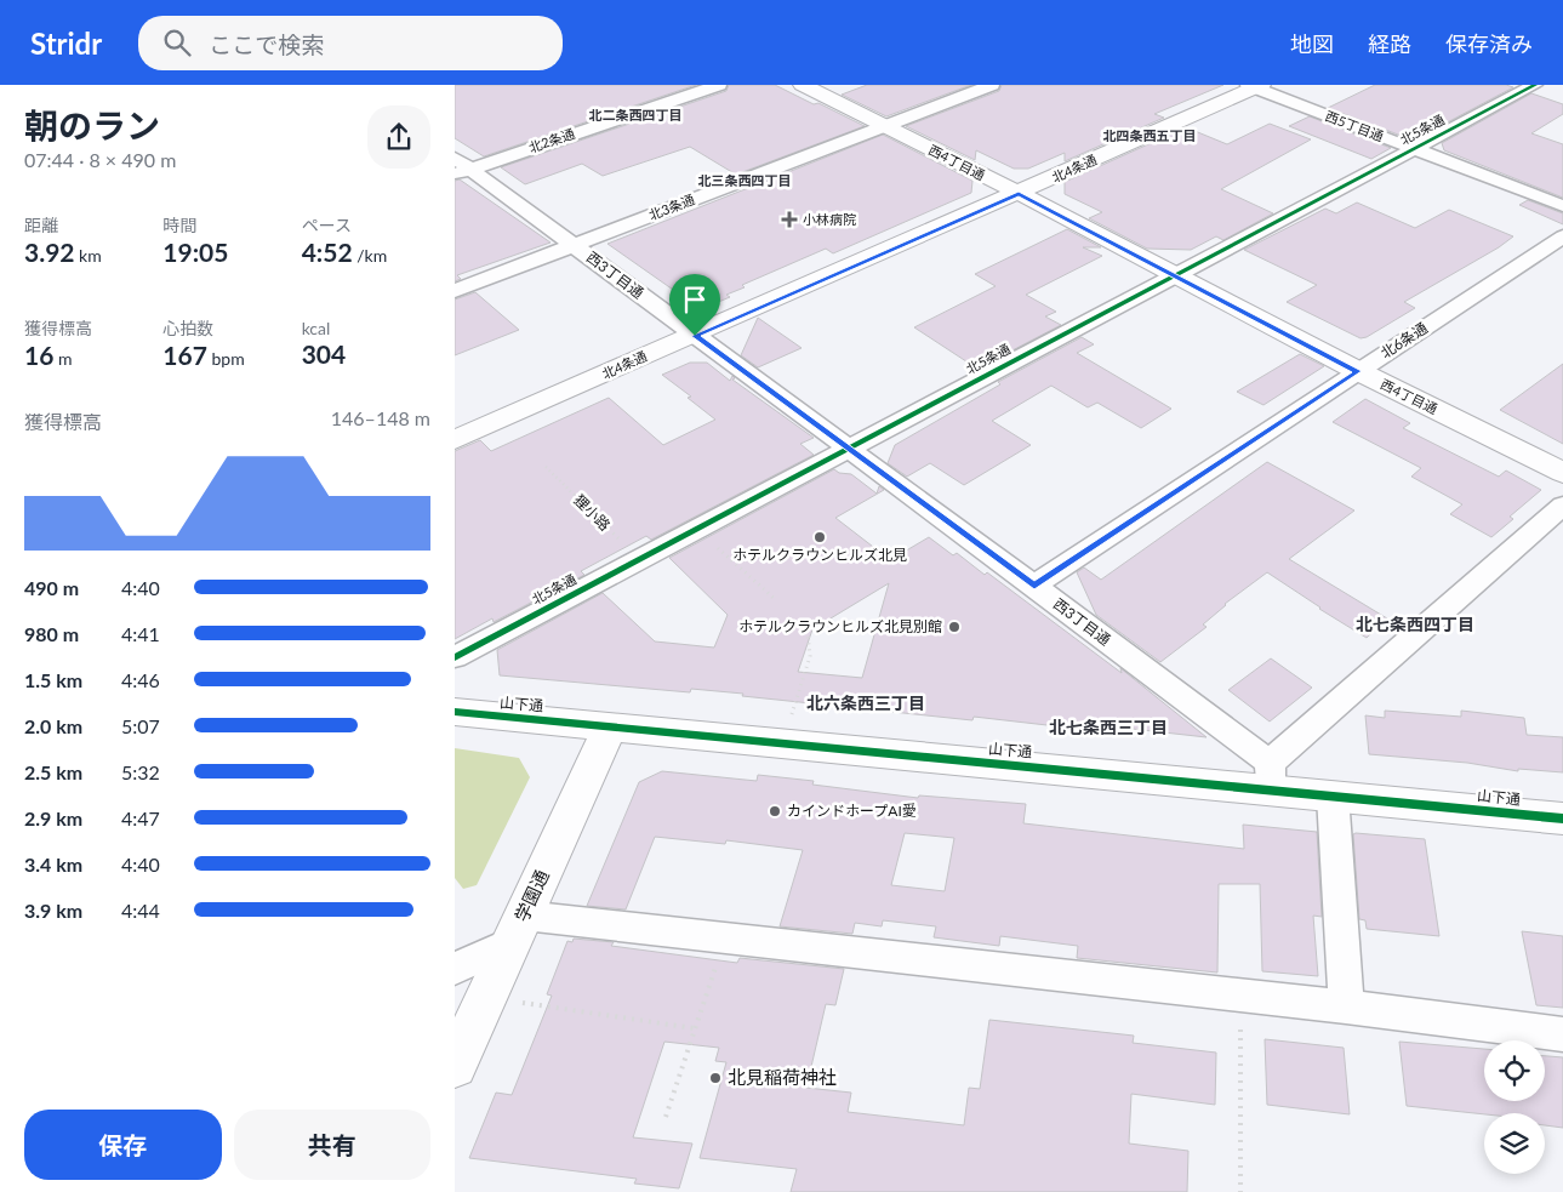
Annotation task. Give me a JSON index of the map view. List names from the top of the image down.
{
  "streets": {
    "street": [
      "西5丁目通",
      "北5条通",
      "北2条通",
      "西4丁目通",
      "北4条通",
      "北3条通",
      "西3丁目通",
      "北6条通",
      "山下通",
      "学園通"
    ],
    "path": ["狸小路"]
  },
  "crossings": [
    ["西5丁目通", "北5条通"],
    ["西5丁目通", "北4条通"],
    ["北5条通", "西4丁目通"],
    ["北5条通", "西3丁目通"],
    ["北5条通", "狸小路"],
    ["北2条通", "西3丁目通"],
    ["西4丁目通", "北4条通"],
    ["西4丁目通", "北3条通"],
    ["西4丁目通", "北6条通"],
    ["北4条通", "西3丁目通"],
    ["北3条通", "西3丁目通"],
    ["西3丁目通", "北6条通"],
    ["西3丁目通", "山下通"],
    ["山下通", "学園通"]
  ],
  "districts": [
    "北二条西四丁目",
    "北四条西五丁目",
    "北三条西四丁目",
    "北七条西四丁目",
    "北六条西三丁目",
    "北七条西三丁目"
  ],
  "places": {
    "health": ["小林病院"],
    "other": [
      "ホテルクラウンヒルズ北見",
      "ホテルクラウンヒルズ北見別館",
      "カインドホープAI愛",
      "北見稲荷神社"
    ]
  },
  "page": {
    "header": "Stridr",
    "search": "ここで検索",
    "nav": ["地図", "経路", "保存済み"],
    "heading": ["朝のラン", "07:44 · 8 × 490 m"],
    "stats": [
      ["距離", "3.92 km"],
      ["時間", "19:05"],
      ["ペース", "4:52 /km"],
      ["獲得標高", "16 m"],
      ["心拍数", "167 bpm"],
      ["kcal", "304"]
    ],
    "chart": ["獲得標高", "146–148 m"],
    "list": [
      {
        "name": "490 m",
        "note": "4:40"
      },
      {
        "name": "980 m",
        "note": "4:41"
      },
      {
        "name": "1.5 km",
        "note": "4:46"
      },
      {
        "name": "2.0 km",
        "note": "5:07"
      },
      {
        "name": "2.5 km",
        "note": "5:32"
      },
      {
        "name": "2.9 km",
        "note": "4:47"
      },
      {
        "name": "3.4 km",
        "note": "4:40"
      },
      {
        "name": "3.9 km",
        "note": "4:44"
      }
    ],
    "buttons": ["保存", "共有"]
  }
}
